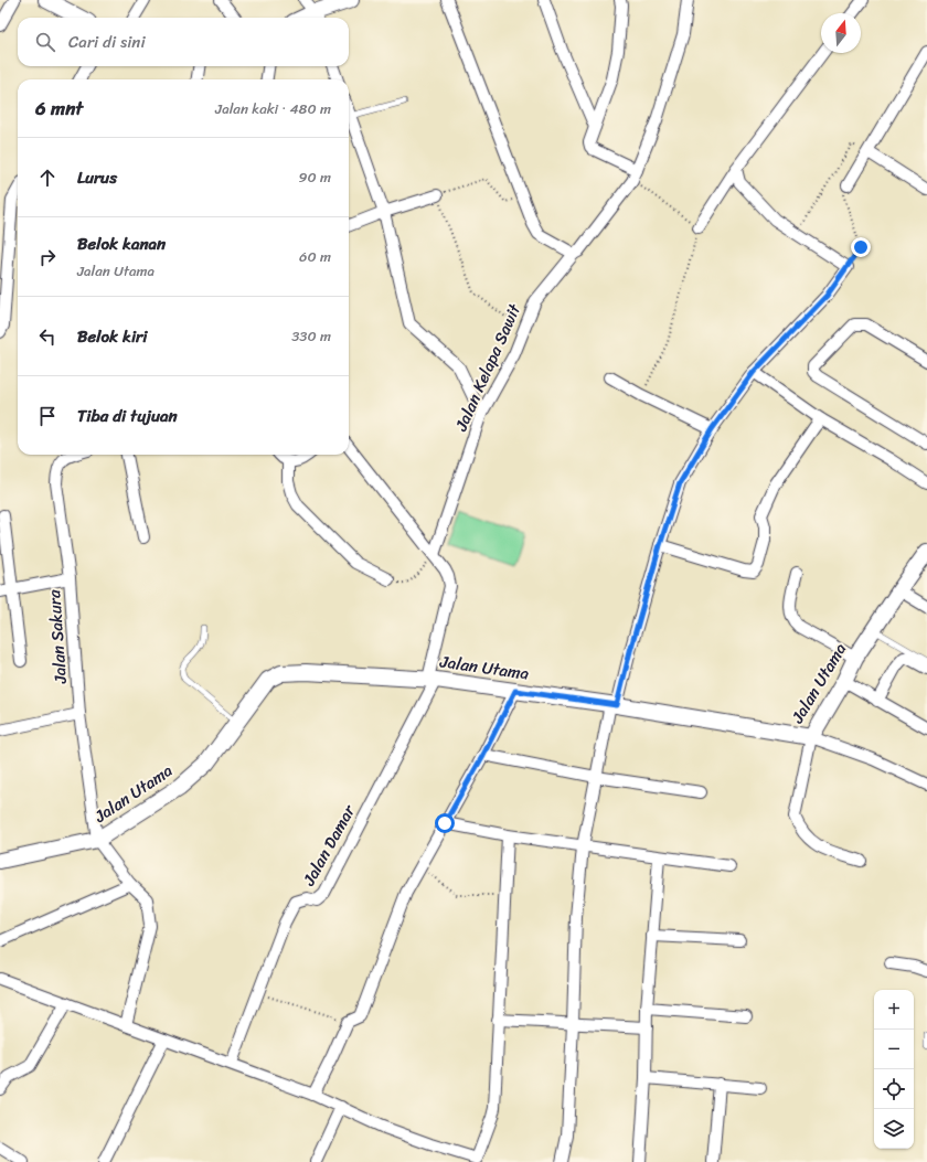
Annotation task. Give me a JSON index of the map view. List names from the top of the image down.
{
  "streets": {
    "street": [
      "Jalan Kelapa Sawit",
      "Jalan Sakura",
      "Jalan Utama",
      "Jalan Damar"
    ]
  },
  "crossings": [
    ["Jalan Sakura", "Jalan Utama"],
    ["Jalan Utama", "Jalan Damar"]
  ],
  "north": "top",
  "page": {
    "search": "Cari di sini",
    "heading": ["6 mnt", "Jalan kaki · 480 m"],
    "list": [
      ["Lurus", "90 m"],
      ["Belok kanan", "Jalan Utama", "60 m"],
      ["Belok kiri", "330 m"],
      "Tiba di tujuan"
    ],
    "map_buttons": ["+", "−"]
  }
}
